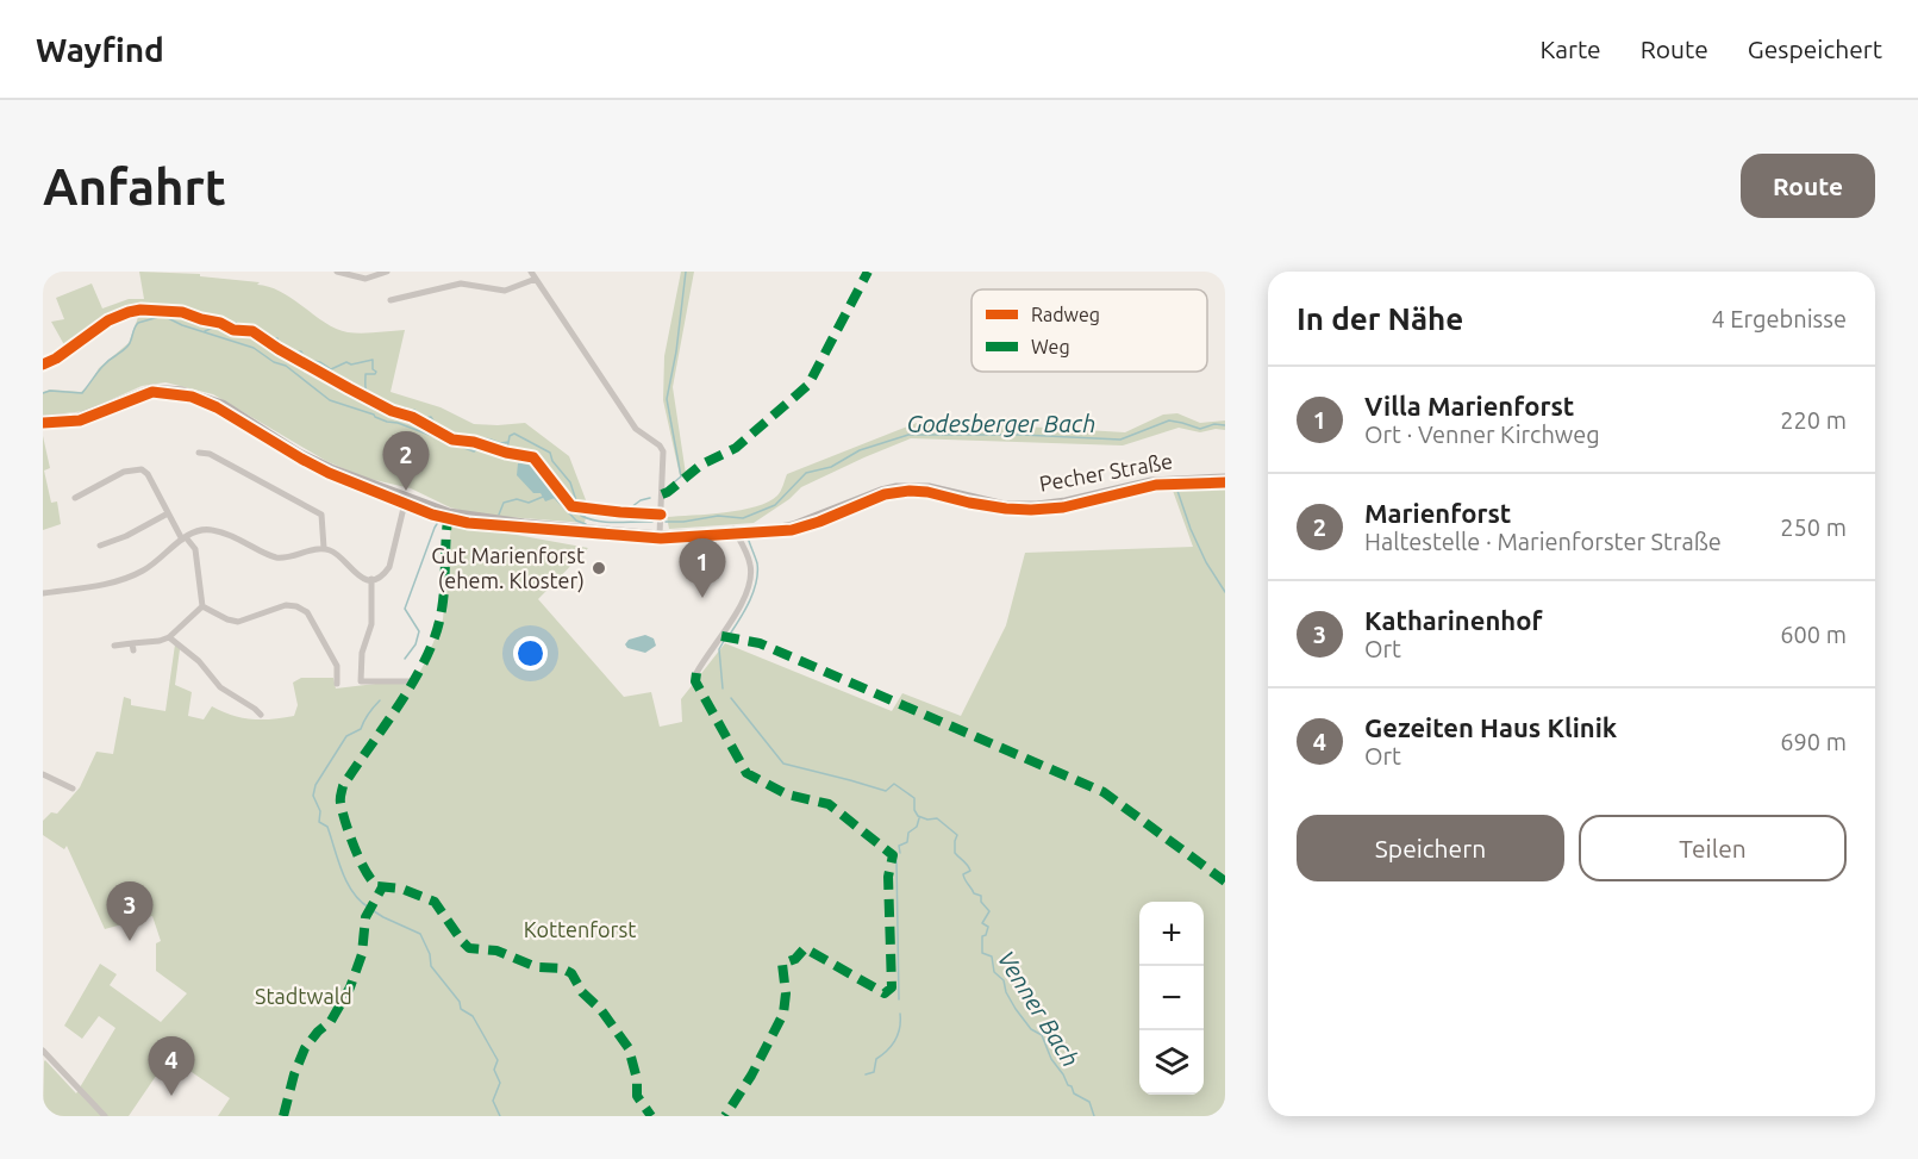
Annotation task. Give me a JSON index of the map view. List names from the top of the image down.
{
  "streets": {
    "main road": ["Pecher Straße"]
  },
  "water": ["Godesberger Bach", "Venner Bach"],
  "parks": ["Kottenforst", "Stadtwald"],
  "places": ["Gut Marienforst (ehem. Kloster)"],
  "legend": ["Radweg", "Weg"],
  "page": {
    "header": "Wayfind",
    "nav": ["Karte", "Route", "Gespeichert"],
    "buttons": [
      "Route",
      ["Speichern", "Teilen"]
    ],
    "title": "Anfahrt",
    "heading": ["In der Nähe", "4 Ergebnisse"],
    "list": [
      {
        "mark": "1",
        "name": "Villa Marienforst",
        "note": "Ort · Venner Kirchweg",
        "value": "220 m"
      },
      {
        "mark": "2",
        "name": "Marienforst",
        "note": "Haltestelle · Marienforster Straße",
        "value": "250 m"
      },
      {
        "mark": "3",
        "name": "Katharinenhof",
        "note": "Ort",
        "value": "600 m"
      },
      {
        "mark": "4",
        "name": "Gezeiten Haus Klinik",
        "note": "Ort",
        "value": "690 m"
      }
    ],
    "pins": [
      "2",
      "1",
      "3",
      "4"
    ],
    "map_buttons": ["+", "−"]
  }
}
